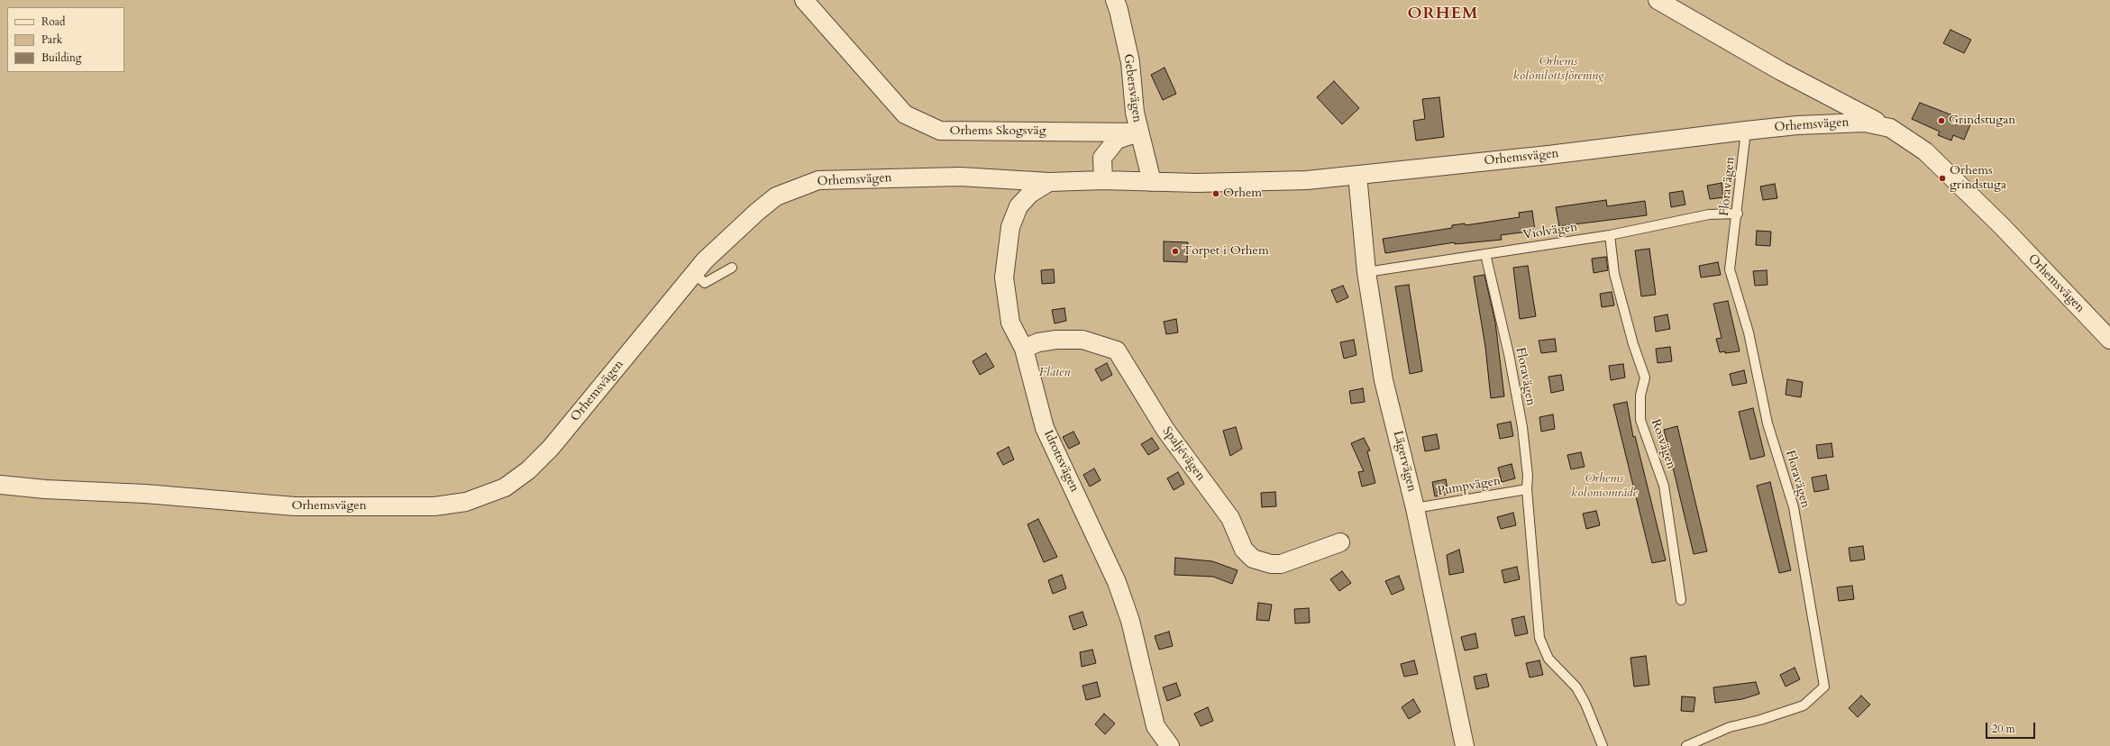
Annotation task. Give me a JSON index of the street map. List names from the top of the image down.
{
  "streets": {
    "street": [
      "Gebersvägen",
      "Orhemsvägen",
      "Orhems Skogsväg",
      "Spaljévägen",
      "Idrottsvägen",
      "Lägervägen"
    ],
    "lane": [
      "Floravägen",
      "Violvägen",
      "Rosvägen",
      "Pumpvägen"
    ]
  },
  "crossings": [
    ["Gebersvägen", "Orhemsvägen"],
    ["Gebersvägen", "Orhems Skogsväg"],
    ["Orhemsvägen", "Floravägen"],
    ["Orhemsvägen", "Idrottsvägen"],
    ["Orhemsvägen", "Lägervägen"],
    ["Floravägen", "Violvägen"],
    ["Floravägen", "Pumpvägen"],
    ["Violvägen", "Rosvägen"],
    ["Violvägen", "Lägervägen"],
    ["Spaljévägen", "Idrottsvägen"],
    ["Lägervägen", "Pumpvägen"]
  ],
  "districts": ["ORHEM"],
  "parks": ["Orhems kolonilottsförening", "Flaten", "Orhems koloniområde"],
  "places": [
    "Grindstugan",
    "Orhems grindstuga",
    "Orhem",
    "Torpet i Orhem"
  ],
  "legend": ["Road", "Park", "Building"],
  "scale_bar": "20 m"
}
